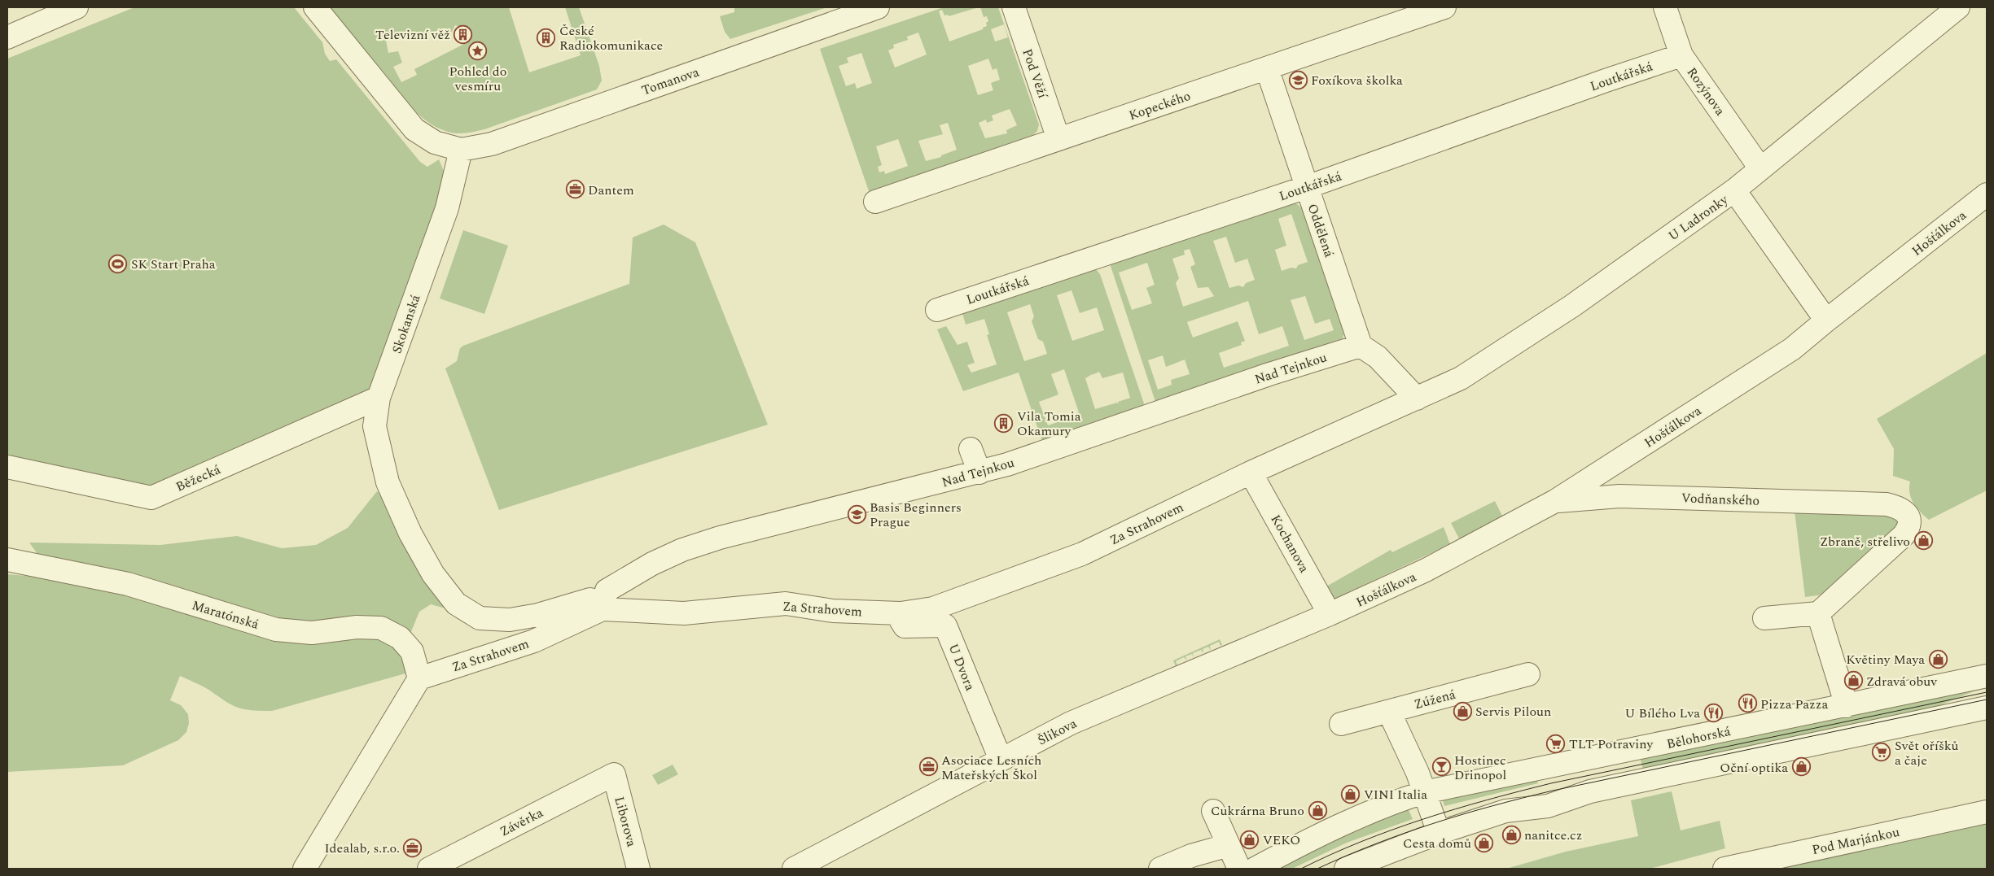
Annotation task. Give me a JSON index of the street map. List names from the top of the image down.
{
  "streets": {
    "street": [
      "Pod Věží",
      "Loutkářská",
      "Tomanova",
      "Rozýnova",
      "Kopeckého",
      "U Ladronky",
      "Oddělená",
      "Hošťálkova",
      "Skokanská",
      "Nad Tejnkou",
      "Běžecká",
      "Vodňanského",
      "Za Strahovem",
      "Kochanova",
      "Maratónská",
      "U Dvora",
      "Zúžená",
      "Šlikova",
      "Bělohorská",
      "Závěrka",
      "Liborova",
      "Pod Marjánkou"
    ]
  },
  "crossings": [
    ["Pod Věží", "Kopeckého"],
    ["Loutkářská", "Rozýnova"],
    ["Loutkářská", "Oddělená"],
    ["Tomanova", "Skokanská"],
    ["Rozýnova", "U Ladronky"],
    ["Kopeckého", "Oddělená"],
    ["U Ladronky", "Za Strahovem"],
    ["Oddělená", "Nad Tejnkou"],
    ["Hošťálkova", "Vodňanského"],
    ["Hošťálkova", "Kochanova"],
    ["Hošťálkova", "Šlikova"],
    ["Skokanská", "Nad Tejnkou"],
    ["Skokanská", "Běžecká"],
    ["Skokanská", "Za Strahovem"],
    ["Nad Tejnkou", "Za Strahovem"],
    ["Za Strahovem", "Kochanova"],
    ["Za Strahovem", "Maratónská"],
    ["Za Strahovem", "U Dvora"],
    ["Kochanova", "Šlikova"],
    ["U Dvora", "Šlikova"],
    ["Závěrka", "Liborova"]
  ],
  "places": {
    "building": ["Televizní věž", "České Radiokomunikace", "Vila Tomia Okamury"],
    "place": ["Pohled do vesmíru"],
    "school or university": ["Foxíkova školka", "Basis Beginners Prague"],
    "office": ["Dantem", "Asociace Lesních Mateřských Škol", "Idealab, s.r.o."],
    "sports": ["SK Start Praha"],
    "shop": [
      "Zbraně, střelivo",
      "Květiny Maya",
      "Zdravá obuv",
      "Servis Piloun",
      "Oční optika",
      "VINI Italia",
      "Cukrárna Bruno",
      "nanitce.cz",
      "VEKO",
      "Cesta domů"
    ],
    "restaurant": ["Pizza Pazza", "U Bílého Lva"],
    "supermarket": ["TLT Potraviny", "Svět oříšků a čaje"],
    "bar": ["Hostinec Drinopol"]
  }
}
